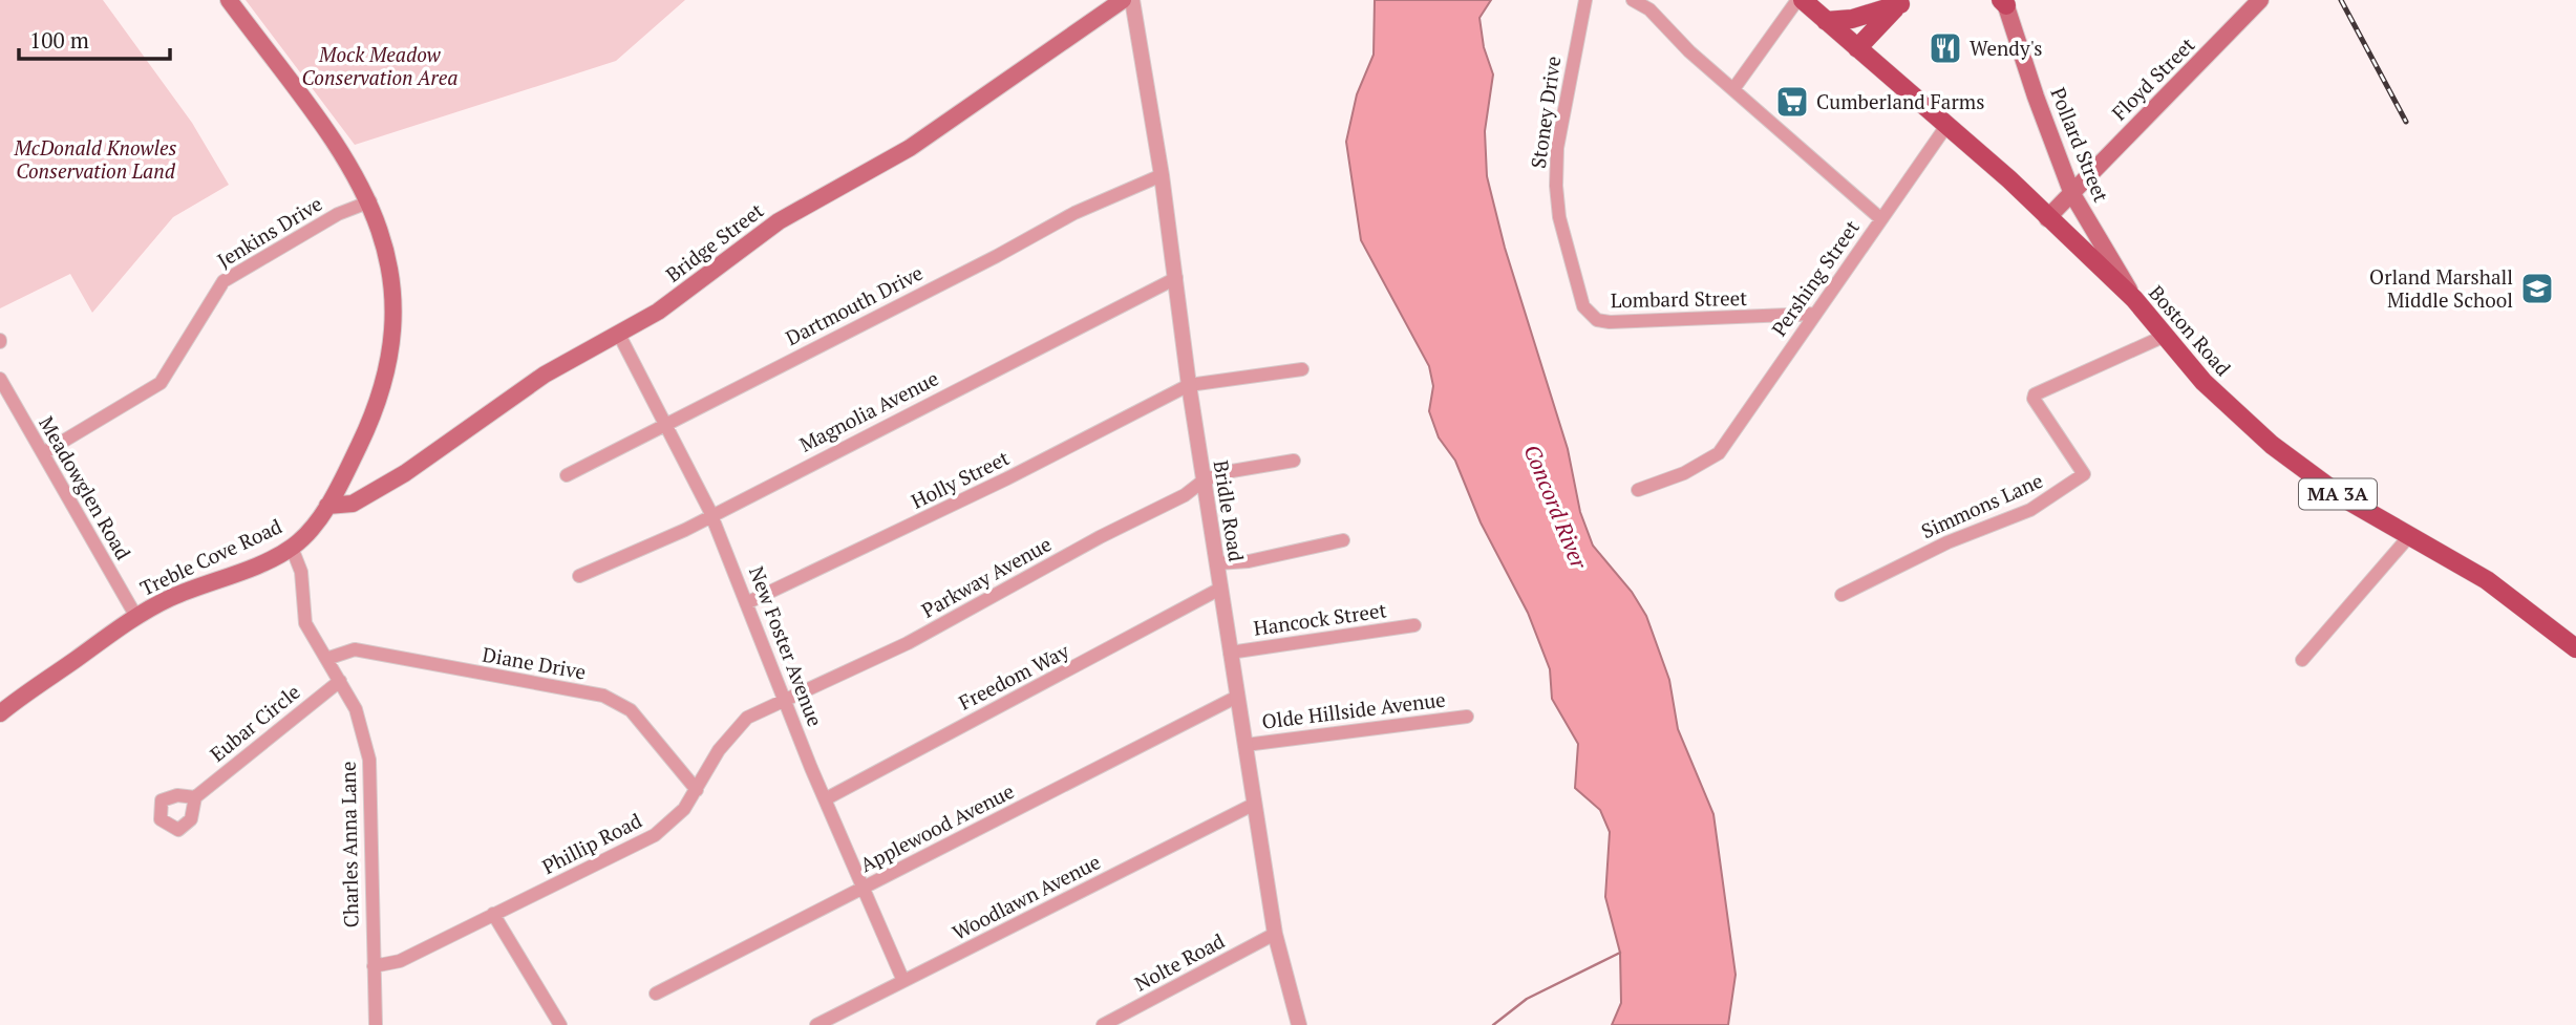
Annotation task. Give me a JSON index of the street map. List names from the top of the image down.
{
  "streets": {
    "main road": [
      "Floyd Street",
      "Pollard Street",
      "Bridge Street",
      "Boston Road",
      "MA 3A",
      "Treble Cove Road"
    ],
    "street": [
      "Stoney Drive",
      "Jenkins Drive",
      "Pershing Street",
      "Lombard Street",
      "Dartmouth Drive",
      "Magnolia Avenue",
      "Holly Street",
      "Meadowglen Road",
      "Simmons Lane",
      "Bridle Road",
      "Parkway Avenue",
      "Hancock Street",
      "New Foster Avenue",
      "Diane Drive",
      "Freedom Way",
      "Olde Hillside Avenue",
      "Eubar Circle",
      "Applewood Avenue",
      "Phillip Road",
      "Charles Anna Lane",
      "Woodlawn Avenue",
      "Nolte Road"
    ]
  },
  "crossings": [
    ["Floyd Street", "Pollard Street"],
    ["Floyd Street", "Boston Road"],
    ["Stoney Drive", "Lombard Street"],
    ["Pollard Street", "Boston Road"],
    ["Jenkins Drive", "Meadowglen Road"],
    ["Jenkins Drive", "Treble Cove Road"],
    ["Bridge Street", "Treble Cove Road"],
    ["Bridge Street", "New Foster Avenue"],
    ["Pershing Street", "Lombard Street"],
    ["Pershing Street", "Boston Road"],
    ["Dartmouth Drive", "Bridle Road"],
    ["Dartmouth Drive", "New Foster Avenue"],
    ["Boston Road", "Simmons Lane"],
    ["Magnolia Avenue", "Bridle Road"],
    ["Magnolia Avenue", "New Foster Avenue"],
    ["Holly Street", "Bridle Road"],
    ["Holly Street", "New Foster Avenue"],
    ["Meadowglen Road", "Treble Cove Road"],
    ["Bridle Road", "Parkway Avenue"],
    ["Bridle Road", "Hancock Street"],
    ["Bridle Road", "Freedom Way"],
    ["Bridle Road", "Olde Hillside Avenue"],
    ["Bridle Road", "Applewood Avenue"],
    ["Bridle Road", "Woodlawn Avenue"],
    ["Bridle Road", "Nolte Road"],
    ["Treble Cove Road", "Charles Anna Lane"],
    ["Parkway Avenue", "New Foster Avenue"],
    ["Parkway Avenue", "Phillip Road"],
    ["New Foster Avenue", "Freedom Way"],
    ["New Foster Avenue", "Applewood Avenue"],
    ["New Foster Avenue", "Phillip Road"],
    ["New Foster Avenue", "Woodlawn Avenue"],
    ["Diane Drive", "Phillip Road"],
    ["Diane Drive", "Charles Anna Lane"],
    ["Eubar Circle", "Charles Anna Lane"],
    ["Phillip Road", "Charles Anna Lane"]
  ],
  "water": ["Concord River"],
  "parks": ["Mock Meadow Conservation Area", "McDonald Knowles Conservation Land"],
  "places": {
    "restaurant": ["Wendy's"],
    "supermarket": ["Cumberland Farms"],
    "school or university": ["Orland Marshall Middle School"]
  },
  "scale_bar": "100 m"
}
